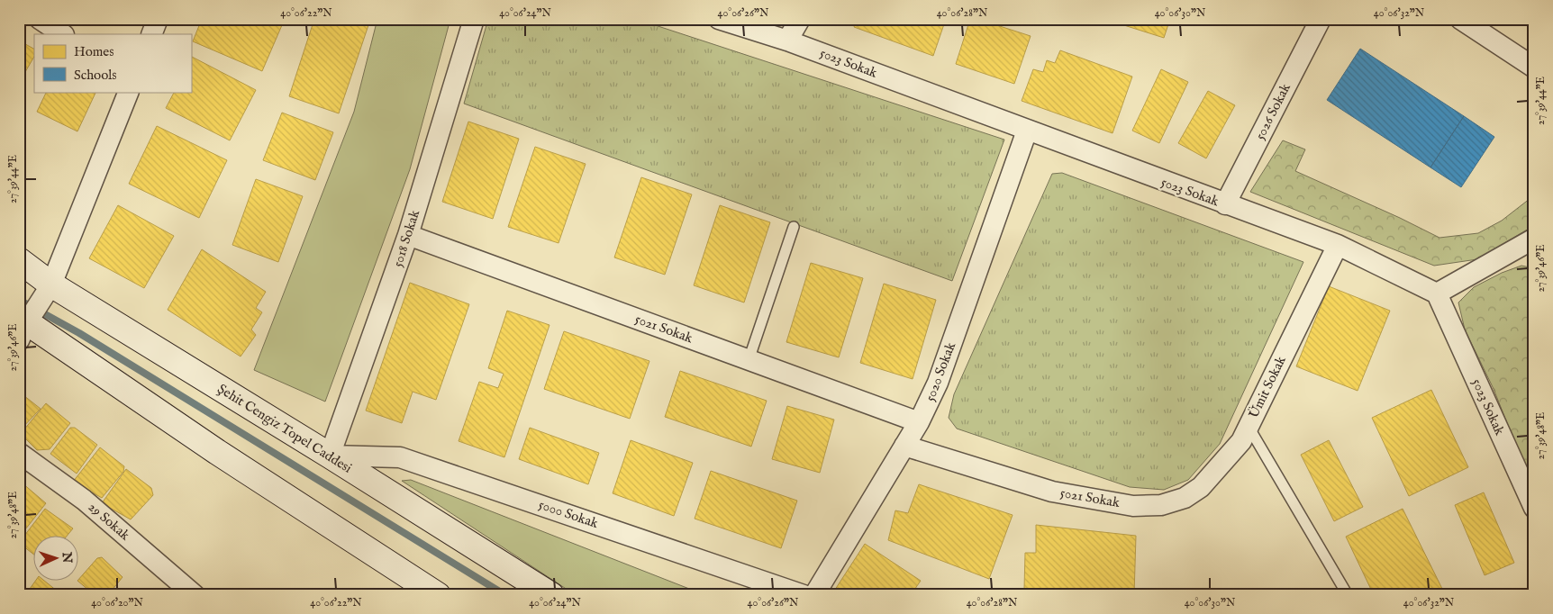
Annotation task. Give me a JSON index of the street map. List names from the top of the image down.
{
  "streets": {
    "main road": ["Şehit Cengiz Topel Caddesi"],
    "street": [
      "5023 Sokak",
      "5026 Sokak",
      "5018 Sokak",
      "5021 Sokak",
      "5020 Sokak",
      "Ümit Sokak",
      "5000 Sokak",
      "29 Sokak"
    ]
  },
  "crossings": [
    ["5023 Sokak", "5026 Sokak"],
    ["5023 Sokak", "5020 Sokak"],
    ["5023 Sokak", "Ümit Sokak"],
    ["5018 Sokak", "5021 Sokak"],
    ["5018 Sokak", "Şehit Cengiz Topel Caddesi"],
    ["5018 Sokak", "5000 Sokak"],
    ["5021 Sokak", "5020 Sokak"],
    ["5021 Sokak", "Ümit Sokak"],
    ["Şehit Cengiz Topel Caddesi", "5000 Sokak"]
  ],
  "legend": ["Homes", "Schools"],
  "north": "right",
  "coordinates": [
    "40°06'22\"N",
    "40°06'24\"N",
    "40°06'26\"N",
    "40°06'28\"N",
    "40°06'30\"N",
    "40°06'32\"N",
    "27°39'44\"E",
    "27°39'46\"E",
    "27°39'48\"E",
    "40°06'20\"N"
  ]
}
